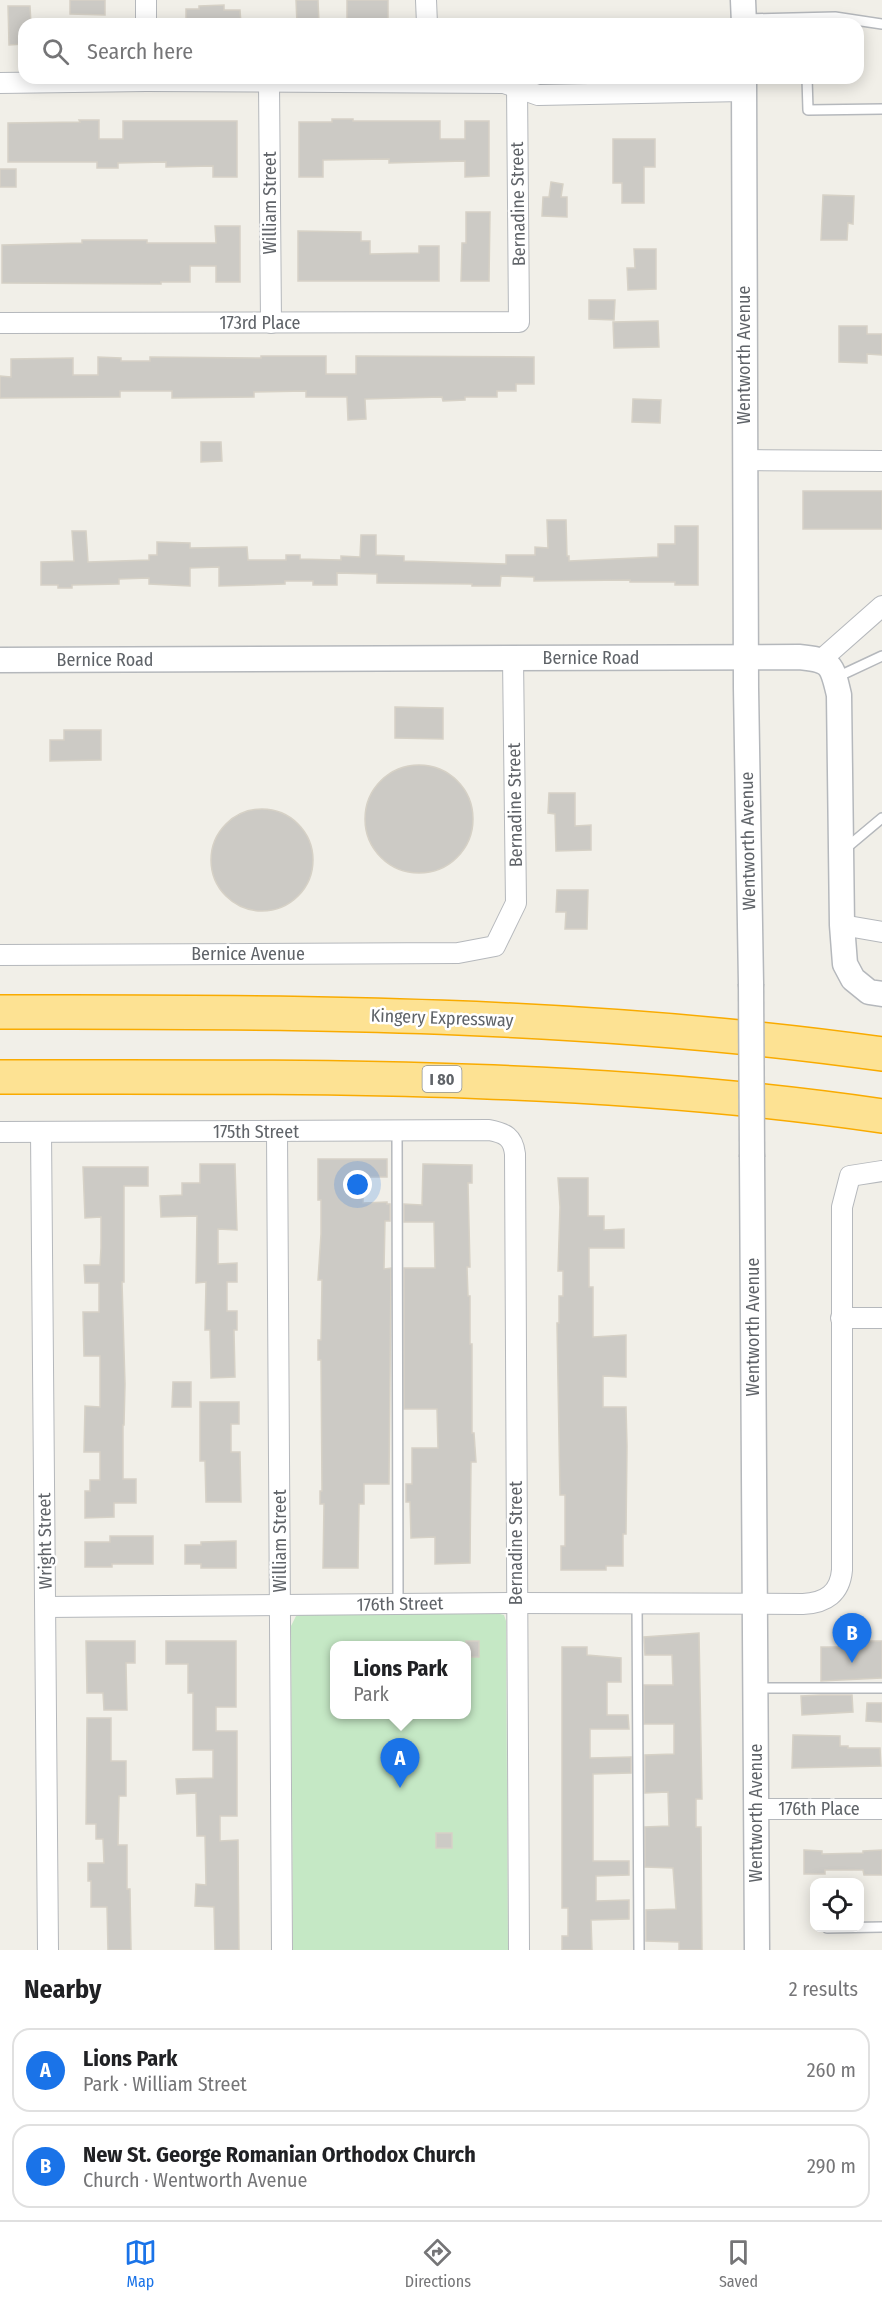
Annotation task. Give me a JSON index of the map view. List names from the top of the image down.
{
  "streets": {
    "highway": ["Kingery Expressway", "I 80"],
    "street": [
      "William Street",
      "Bernadine Street",
      "173rd Place",
      "Wentworth Avenue",
      "Bernice Road",
      "Bernice Avenue",
      "175th Street",
      "Wright Street",
      "176th Street",
      "176th Place"
    ]
  },
  "crossings": [
    ["William Street", "173rd Place"],
    ["William Street", "175th Street"],
    ["William Street", "176th Street"],
    ["Bernadine Street", "173rd Place"],
    ["Bernadine Street", "Bernice Road"],
    ["Bernadine Street", "Bernice Avenue"],
    ["Bernadine Street", "175th Street"],
    ["Bernadine Street", "176th Street"],
    ["Wentworth Avenue", "Bernice Road"],
    ["Wentworth Avenue", "176th Street"],
    ["Wentworth Avenue", "176th Place"],
    ["175th Street", "Wright Street"],
    ["Wright Street", "176th Street"]
  ],
  "page": {
    "search": "Search here",
    "pins": ["B", "A"],
    "popup": ["Lions Park", "Park"],
    "heading": ["Nearby", "2 results"],
    "list": [
      {
        "mark": "A",
        "name": "Lions Park",
        "note": "Park · William Street",
        "value": "260 m"
      },
      {
        "mark": "B",
        "name": "New St. George Romanian Orthodox Church",
        "note": "Church · Wentworth Avenue",
        "value": "290 m"
      }
    ],
    "nav": ["Map", "Directions", "Saved"]
  }
}
